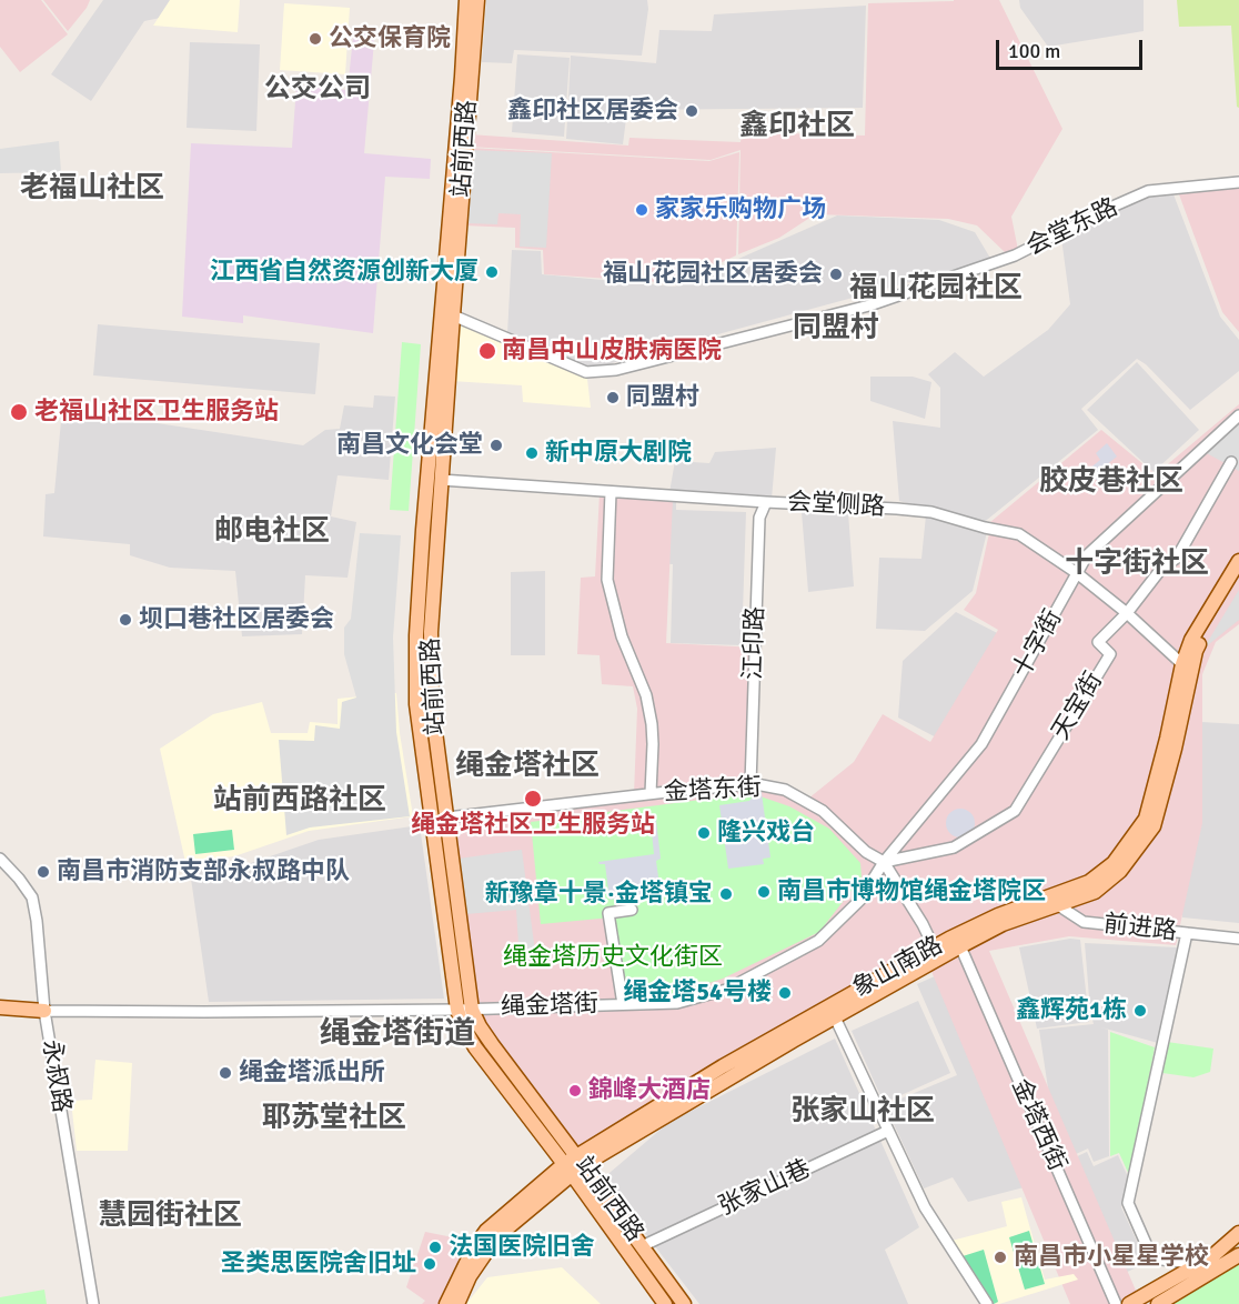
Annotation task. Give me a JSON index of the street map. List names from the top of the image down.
{
  "streets": {
    "main road": ["站前西路", "象山南路"],
    "street": [
      "会堂东路",
      "会堂侧路",
      "江印路",
      "十字街",
      "天宝街",
      "金塔东街",
      "前进路",
      "绳金塔街",
      "永叔路",
      "金塔西街",
      "张家山巷"
    ]
  },
  "crossings": [
    ["站前西路", "会堂东路"],
    ["站前西路", "会堂侧路"],
    ["站前西路", "金塔东街"],
    ["站前西路", "象山南路"],
    ["站前西路", "绳金塔街"],
    ["站前西路", "张家山巷"],
    ["会堂侧路", "江印路"],
    ["会堂侧路", "十字街"],
    ["会堂侧路", "天宝街"],
    ["会堂侧路", "象山南路"],
    ["江印路", "金塔东街"],
    ["十字街", "天宝街"],
    ["十字街", "金塔东街"],
    ["十字街", "绳金塔街"],
    ["天宝街", "金塔东街"],
    ["天宝街", "绳金塔街"],
    ["金塔东街", "象山南路"],
    ["金塔东街", "绳金塔街"],
    ["前进路", "象山南路"],
    ["象山南路", "金塔西街"],
    ["绳金塔街", "永叔路"]
  ],
  "districts": [
    "公交公司",
    "鑫印社区",
    "老福山社区",
    "福山花园社区",
    "同盟村",
    "胶皮巷社区",
    "邮电社区",
    "十字街社区",
    "绳金塔社区",
    "站前西路社区",
    "绳金塔街道",
    "张家山社区",
    "耶苏堂社区",
    "慧园街社区"
  ],
  "parks": ["绳金塔历史文化街区"],
  "places": [
    "公交保育院",
    "鑫印社区居委会",
    "家家乐购物广场",
    "江西省自然资源创新大厦",
    "福山花园社区居委会",
    "南昌中山皮肤病医院",
    "同盟村",
    "老福山社区卫生服务站",
    "南昌文化会堂",
    "新中原大剧院",
    "坝口巷社区居委会",
    "绳金塔社区卫生服务站",
    "隆兴戏台",
    "南昌市消防支部永叔路中队",
    "南昌市博物馆绳金塔院区",
    "新豫章十景·金塔镇宝",
    "绳金塔54号楼",
    "鑫辉苑1栋",
    "绳金塔派出所",
    "錦峰大酒店",
    "法国医院旧舍",
    "南昌市小星星学校",
    "圣类思医院舍旧址"
  ],
  "scale_bar": "100 m"
}
